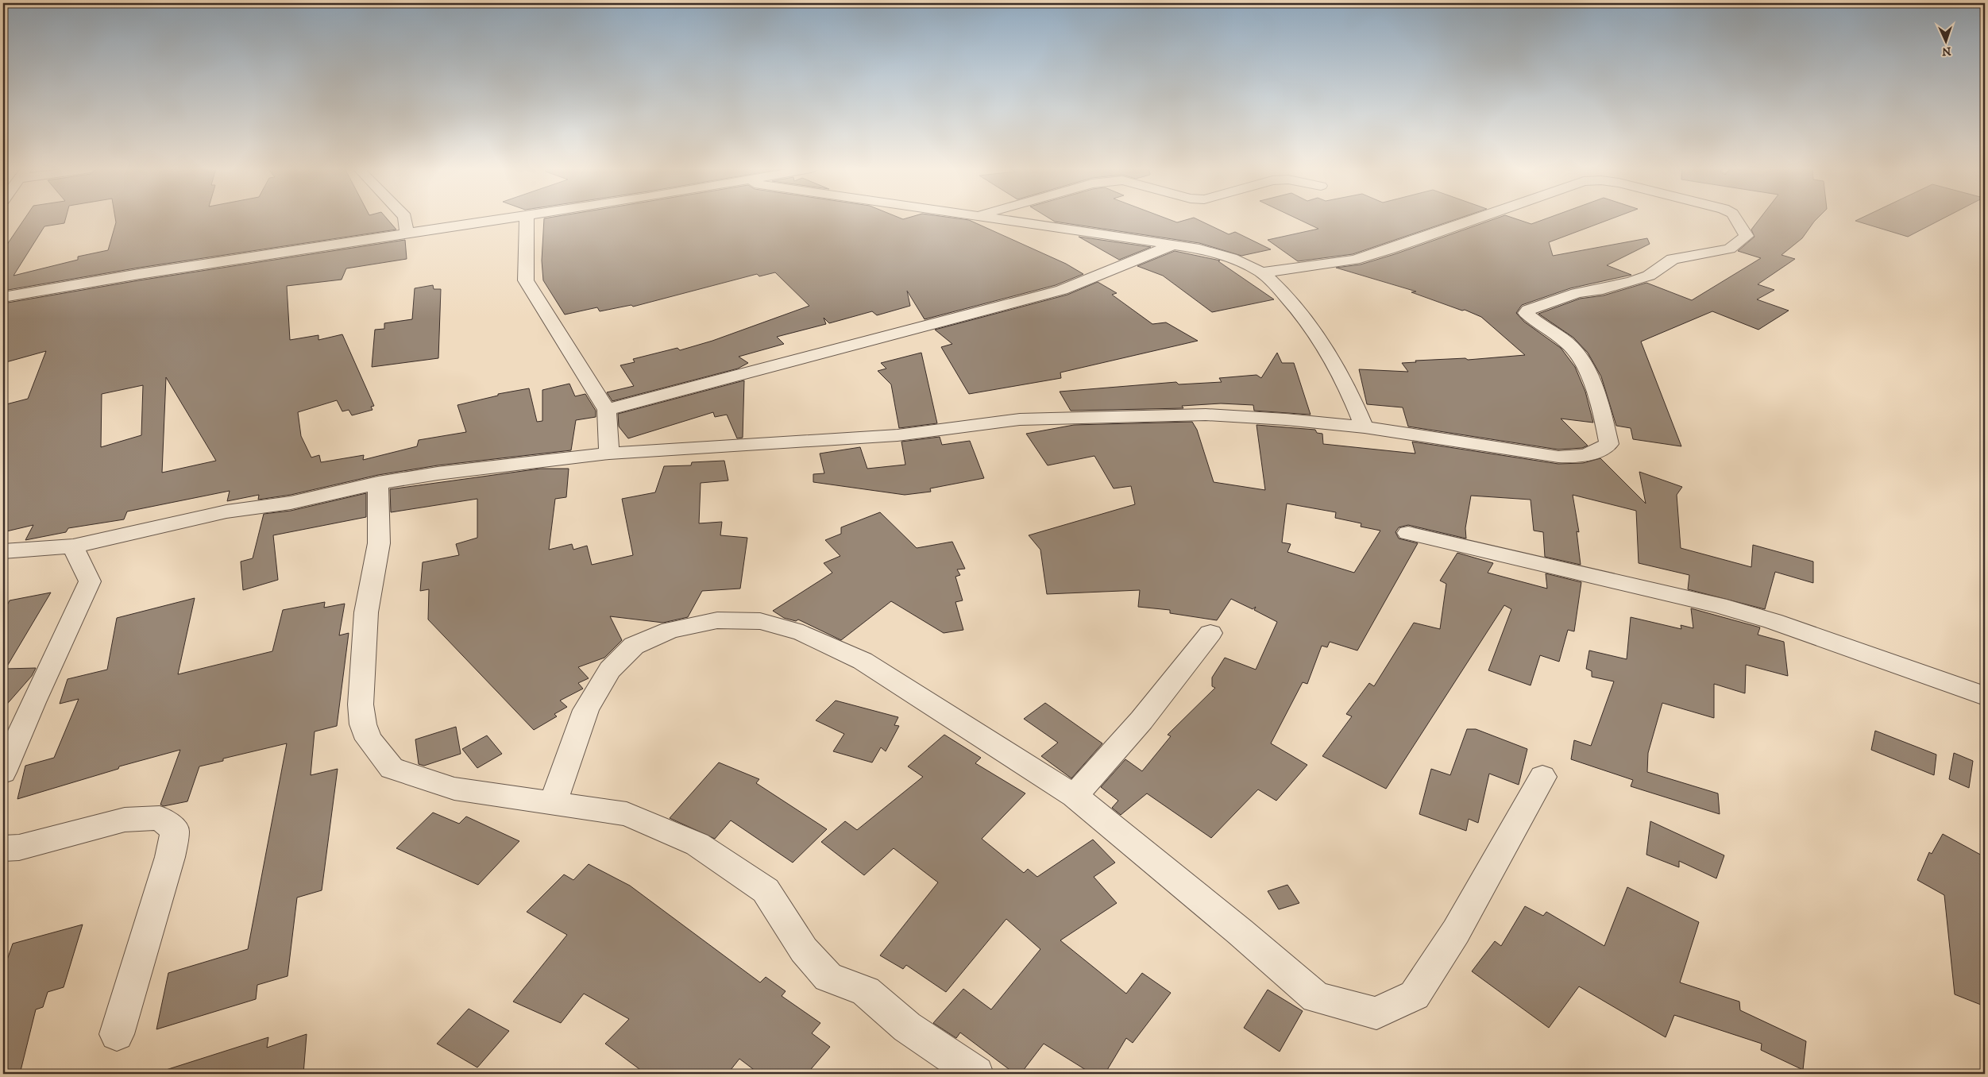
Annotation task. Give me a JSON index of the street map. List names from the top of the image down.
{
  "north": "bottom"
}
